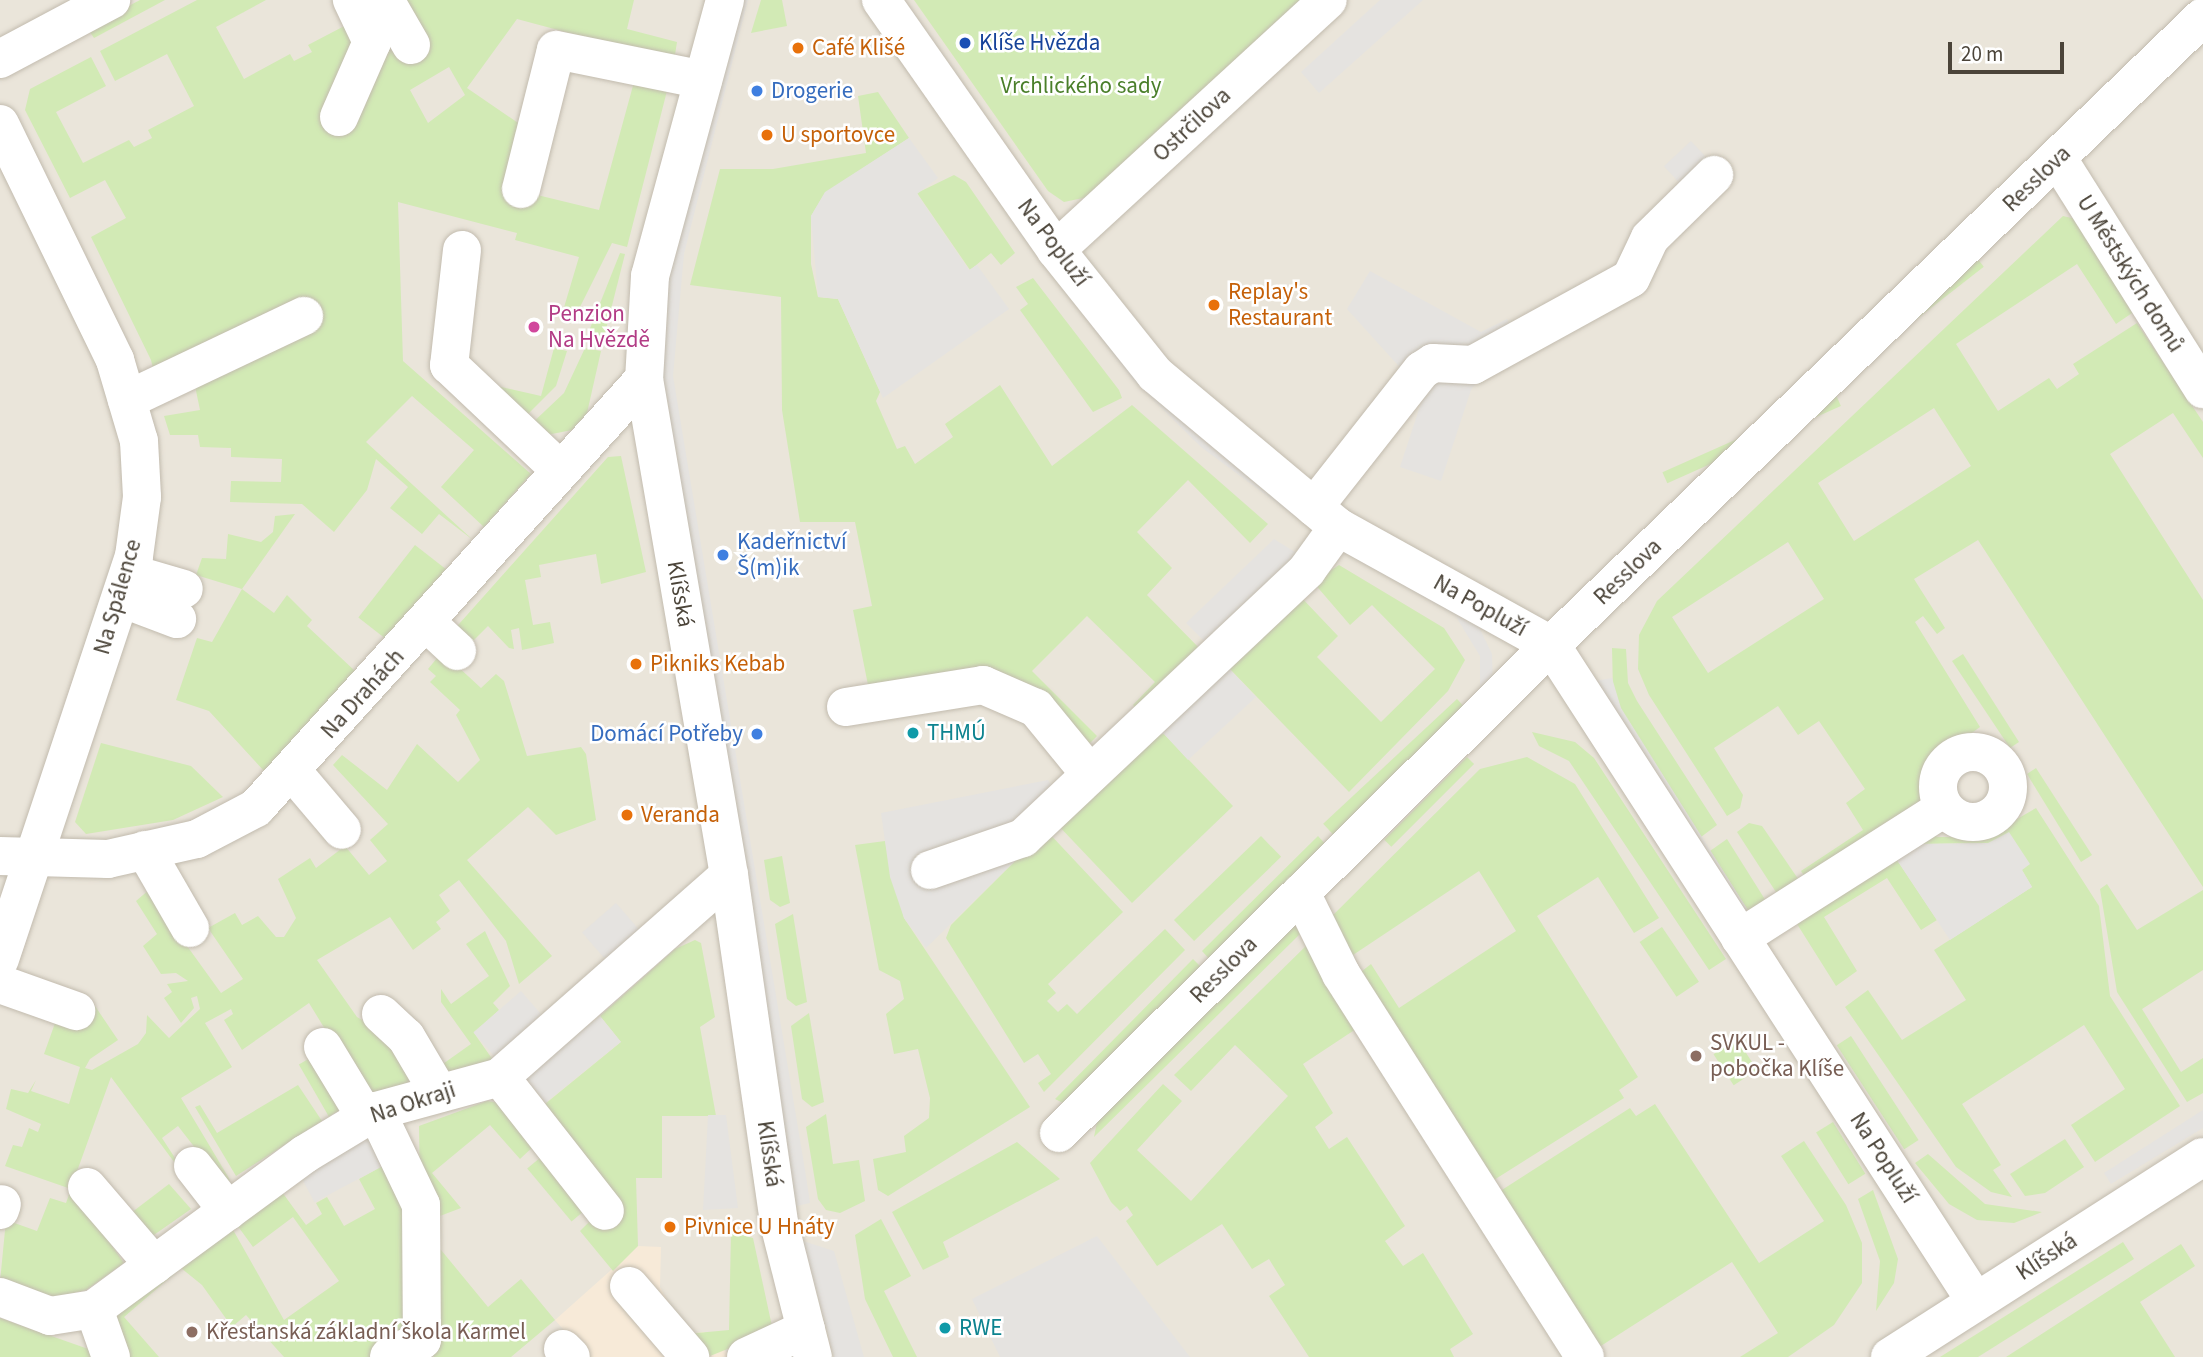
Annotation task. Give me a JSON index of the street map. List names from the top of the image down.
{
  "streets": {
    "street": [
      "Ostrčilova",
      "Resslova",
      "Na Popluží",
      "U Městských domů",
      "Klíšská",
      "Na Spálence",
      "Na Drahách",
      "Na Okraji"
    ]
  },
  "crossings": [
    ["Ostrčilova", "Na Popluží"],
    ["Resslova", "Na Popluží"],
    ["Resslova", "U Městských domů"],
    ["Na Popluží", "Klíšská"],
    ["Klíšská", "Na Drahách"],
    ["Klíšská", "Na Okraji"],
    ["Na Spálence", "Na Drahách"]
  ],
  "parks": ["Vrchlického sady"],
  "places": [
    "Klíše Hvězda",
    "Café Klišé",
    "Drogerie",
    "U sportovce",
    "Replay's Restaurant",
    "Penzion Na Hvězdě",
    "Kadeřnictví Š(m)ik",
    "Pikniks Kebab",
    "THMÚ",
    "Domácí Potřeby",
    "Veranda",
    "SVKUL - pobočka Klíše",
    "Pivnice U Hnáty",
    "RWE",
    "Křesťanská základní škola Karmel"
  ],
  "scale_bar": "20 m"
}
